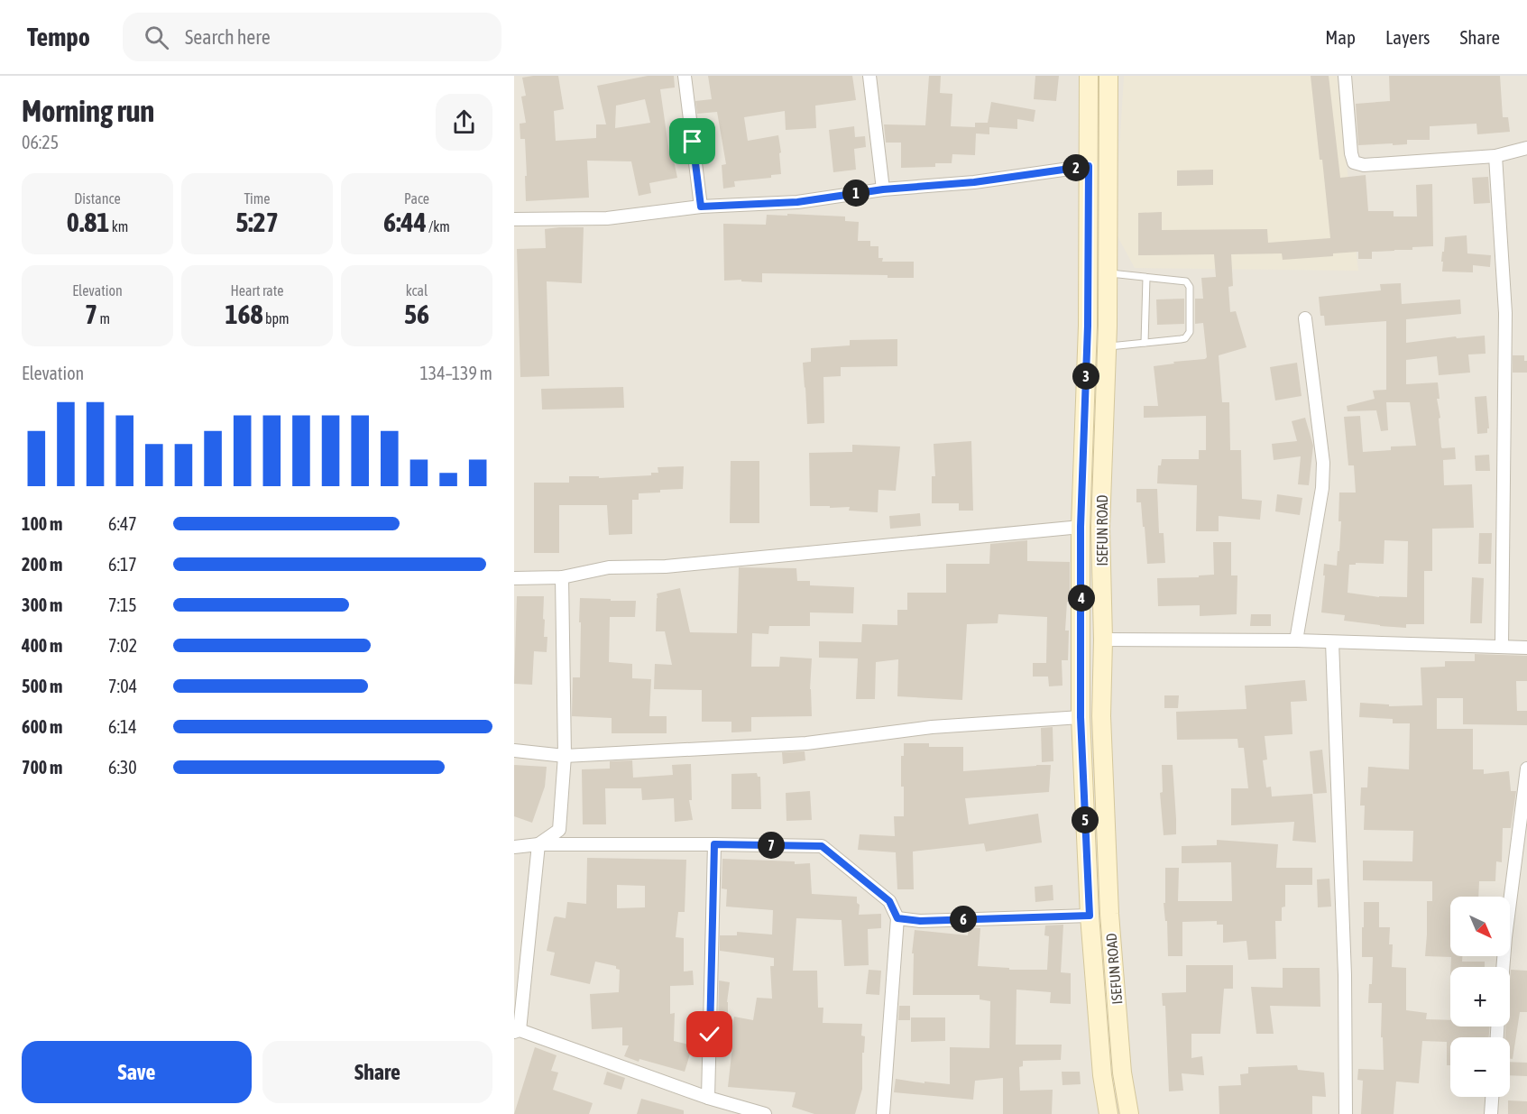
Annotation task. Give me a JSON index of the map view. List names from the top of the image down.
{
  "streets": {
    "street": ["ISEFUN ROAD"]
  },
  "north": "bottom right",
  "page": {
    "header": "Tempo",
    "search": "Search here",
    "nav": ["Map", "Layers", "Share"],
    "heading": ["Morning run", "06:25"],
    "pins": [
      "2",
      "1",
      "3",
      "4",
      "5",
      "7",
      "6"
    ],
    "stats": [
      ["Distance", "0.81 km"],
      ["Time", "5:27"],
      ["Pace", "6:44 /km"],
      ["Elevation", "7 m"],
      ["Heart rate", "168 bpm"],
      ["kcal", "56"]
    ],
    "chart": ["Elevation", "134–139 m"],
    "list": [
      {
        "name": "100 m",
        "note": "6:47"
      },
      {
        "name": "200 m",
        "note": "6:17"
      },
      {
        "name": "300 m",
        "note": "7:15"
      },
      {
        "name": "400 m",
        "note": "7:02"
      },
      {
        "name": "500 m",
        "note": "7:04"
      },
      {
        "name": "600 m",
        "note": "6:14"
      },
      {
        "name": "700 m",
        "note": "6:30"
      }
    ],
    "map_buttons": ["+", "−"],
    "buttons": ["Save", "Share"]
  }
}
